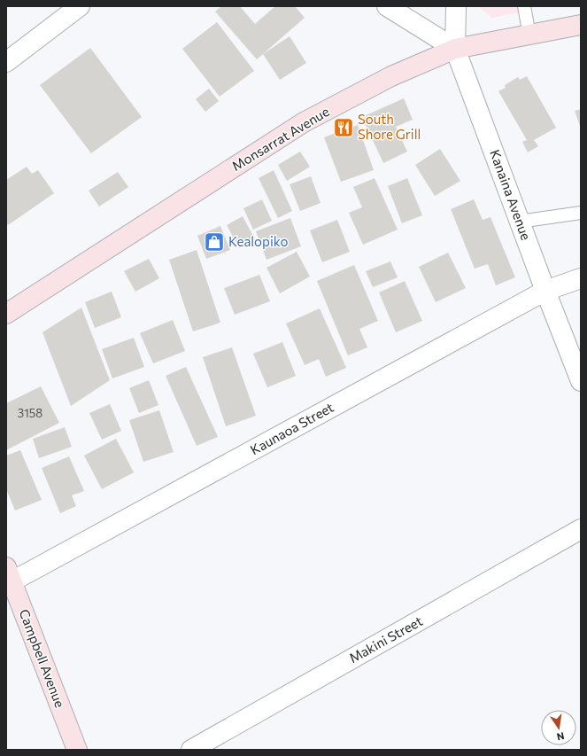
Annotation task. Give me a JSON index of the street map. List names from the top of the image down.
{
  "streets": {
    "street": [
      "Monsarrat Avenue",
      "Kanaina Avenue",
      "Kaunaoa Street",
      "Makini Street",
      "Campbell Avenue"
    ]
  },
  "crossings": [
    ["Monsarrat Avenue", "Kanaina Avenue"],
    ["Kanaina Avenue", "Kaunaoa Street"],
    ["Kaunaoa Street", "Campbell Avenue"]
  ],
  "places": {
    "restaurant": ["South Shore Grill"],
    "shop": ["Kealopiko"]
  },
  "house_numbers": ["3158"],
  "north": "bottom"
}
